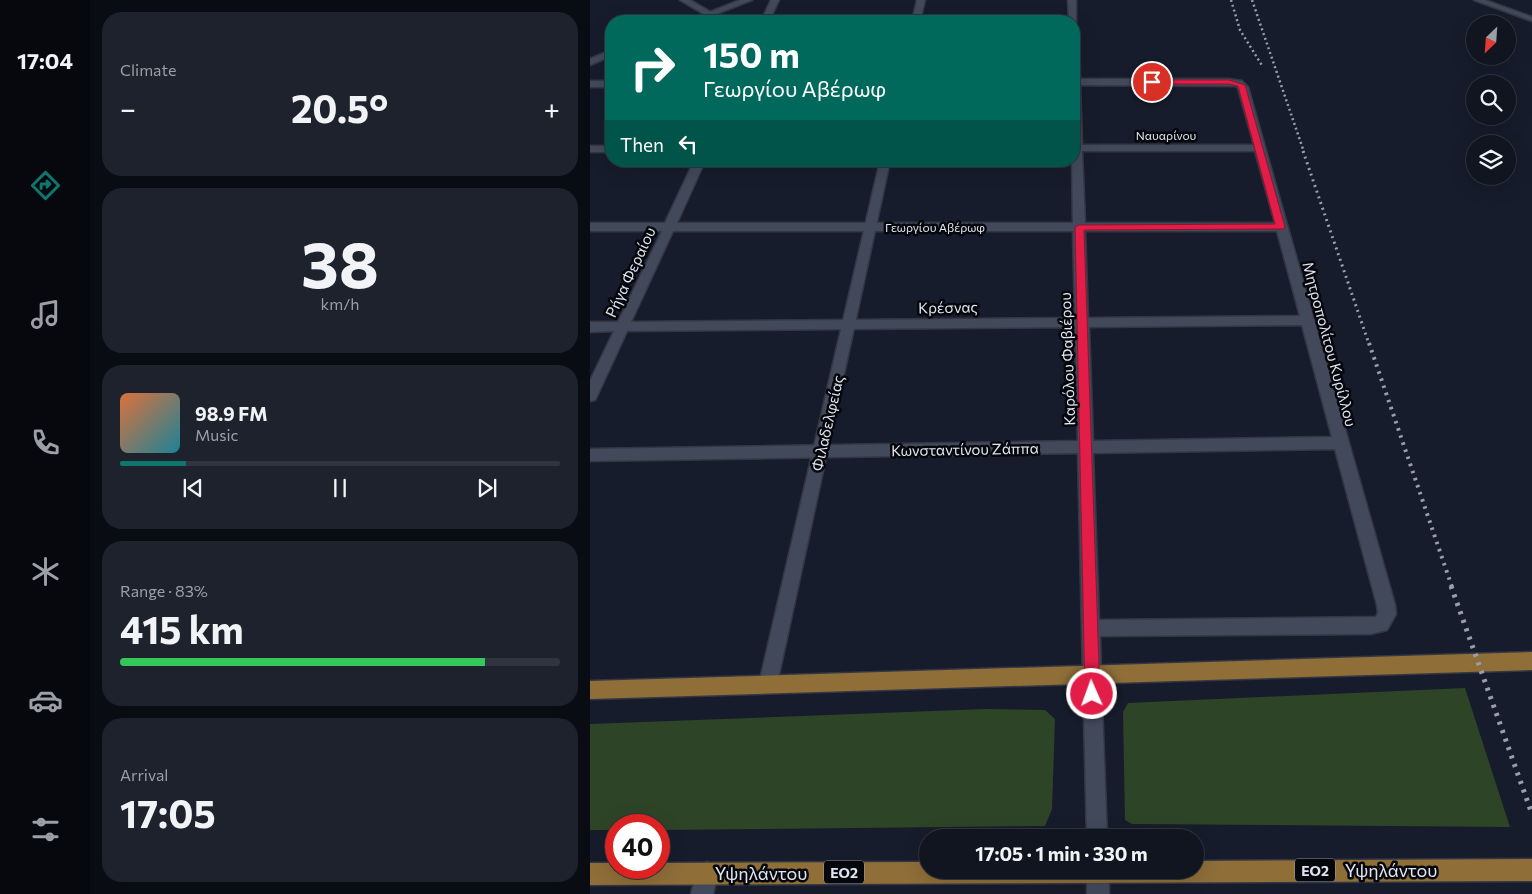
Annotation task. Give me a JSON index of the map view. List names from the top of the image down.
{
  "streets": {
    "main road": ["ΕΟ2", "Υψηλάντου"],
    "street": [
      "Ναυαρίνου",
      "Γεωργίου Αβέρωφ",
      "Ρήγα Φεραίου",
      "Κρέσνας",
      "Μητροπολίτου Κυρίλλου",
      "Καρόλου Φαβιέρου",
      "Φιλαδελφείας",
      "Κωνσταντίνου Ζάππα"
    ]
  },
  "crossings": [
    ["Ναυαρίνου", "Μητροπολίτου Κυρίλλου"],
    ["Γεωργίου Αβέρωφ", "Ρήγα Φεραίου"],
    ["Γεωργίου Αβέρωφ", "Μητροπολίτου Κυρίλλου"],
    ["Γεωργίου Αβέρωφ", "Καρόλου Φαβιέρου"],
    ["Γεωργίου Αβέρωφ", "Φιλαδελφείας"],
    ["Ρήγα Φεραίου", "Κρέσνας"],
    ["Κρέσνας", "Μητροπολίτου Κυρίλλου"],
    ["Κρέσνας", "Καρόλου Φαβιέρου"],
    ["Κρέσνας", "Φιλαδελφείας"],
    ["Μητροπολίτου Κυρίλλου", "Καρόλου Φαβιέρου"],
    ["Μητροπολίτου Κυρίλλου", "Κωνσταντίνου Ζάππα"],
    ["Καρόλου Φαβιέρου", "Κωνσταντίνου Ζάππα"],
    ["Φιλαδελφείας", "Κωνσταντίνου Ζάππα"]
  ],
  "north": "bottom left",
  "page": {
    "tabs": "17:04",
    "tile": [
      "Climate",
      ["38", "km/h"],
      ["Range · 83%", "415 km"],
      ["Arrival", "17:05"]
    ],
    "turn": ["150 m", "Γεωργίου Αβέρωφ"],
    "heat": ["−", "20.5°", "+"],
    "then": "Then",
    "song": ["98.9 FM", "Music"],
    "limit": "40",
    "trip": "17:05 · 1 min · 330 m"
  }
}
